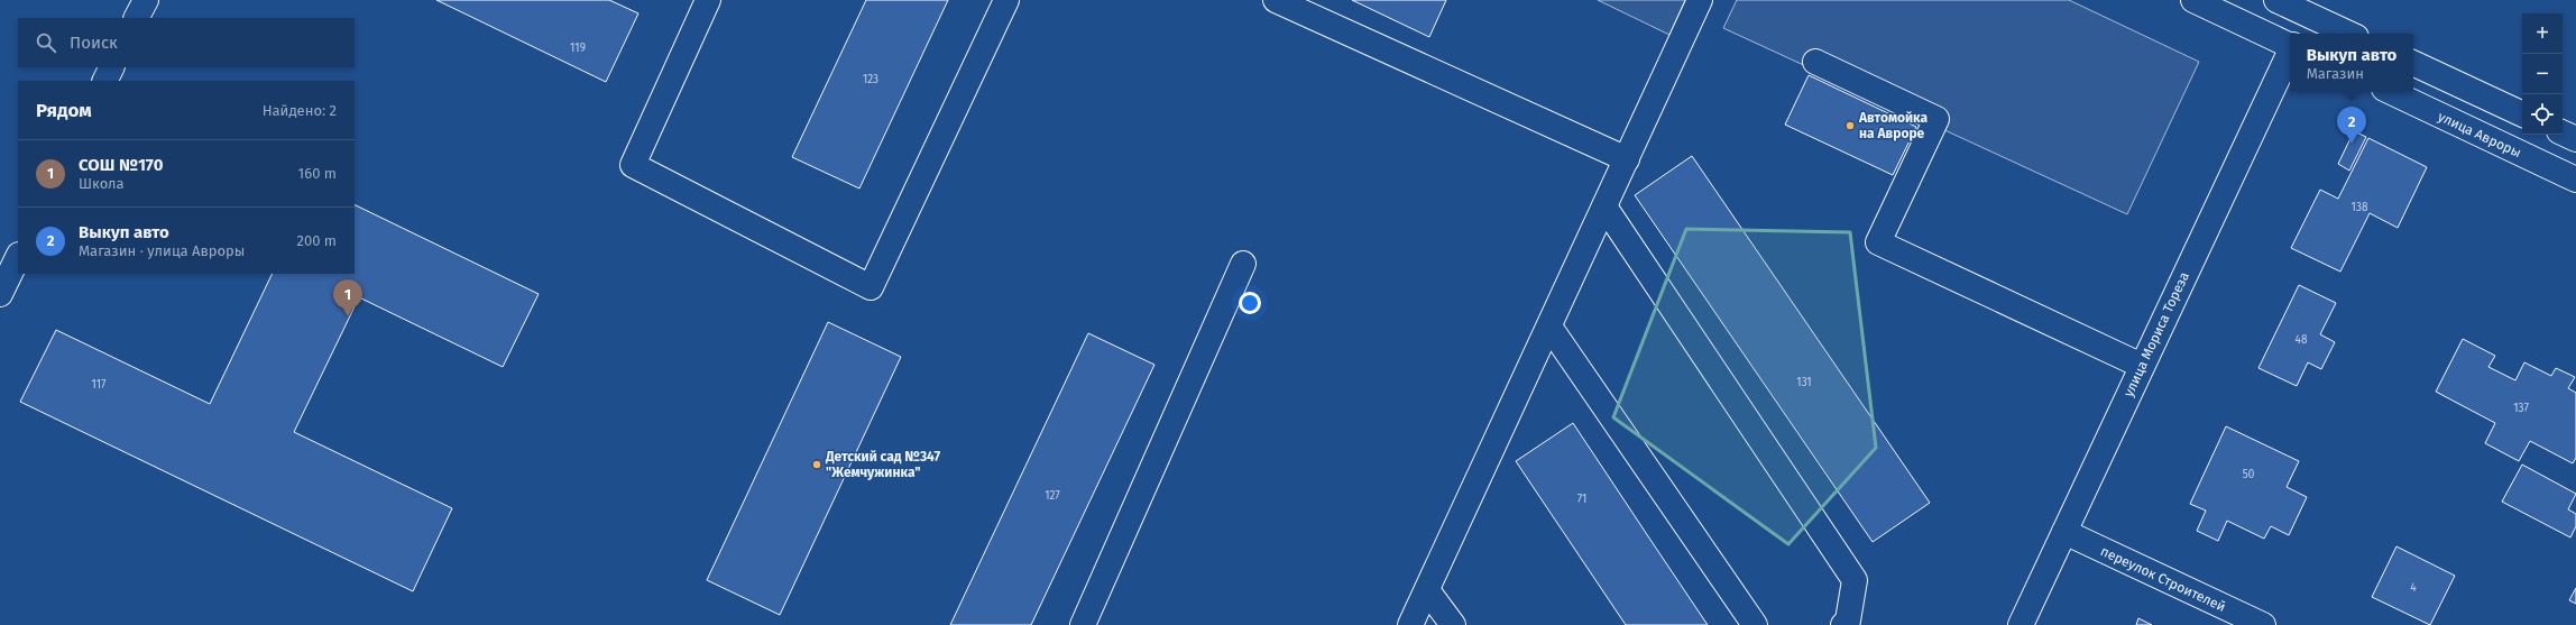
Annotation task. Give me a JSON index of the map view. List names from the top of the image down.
{
  "streets": {
    "main road": ["улица Авроры", "улица Мориса Тореза", "переулок Строителей"]
  },
  "crossings": [
    ["улица Мориса Тореза", "переулок Строителей"]
  ],
  "places": ["Автомойка на Авроре", "Детский сад №347 \"Жемчужинка\""],
  "house_numbers": [
    "119",
    "123",
    "138",
    "48",
    "131",
    "117",
    "137",
    "50",
    "127",
    "71",
    "4"
  ],
  "page": {
    "map_buttons": ["+", "−"],
    "search": "Поиск",
    "popup": ["Выкуп авто", "Магазин"],
    "heading": ["Рядом", "Найдено: 2"],
    "pins": ["2", "1"],
    "list": [
      {
        "mark": "1",
        "name": "СОШ №170",
        "note": "Школа",
        "value": "160 m"
      },
      {
        "mark": "2",
        "name": "Выкуп авто",
        "note": "Магазин · улица Авроры",
        "value": "200 m"
      }
    ]
  }
}
